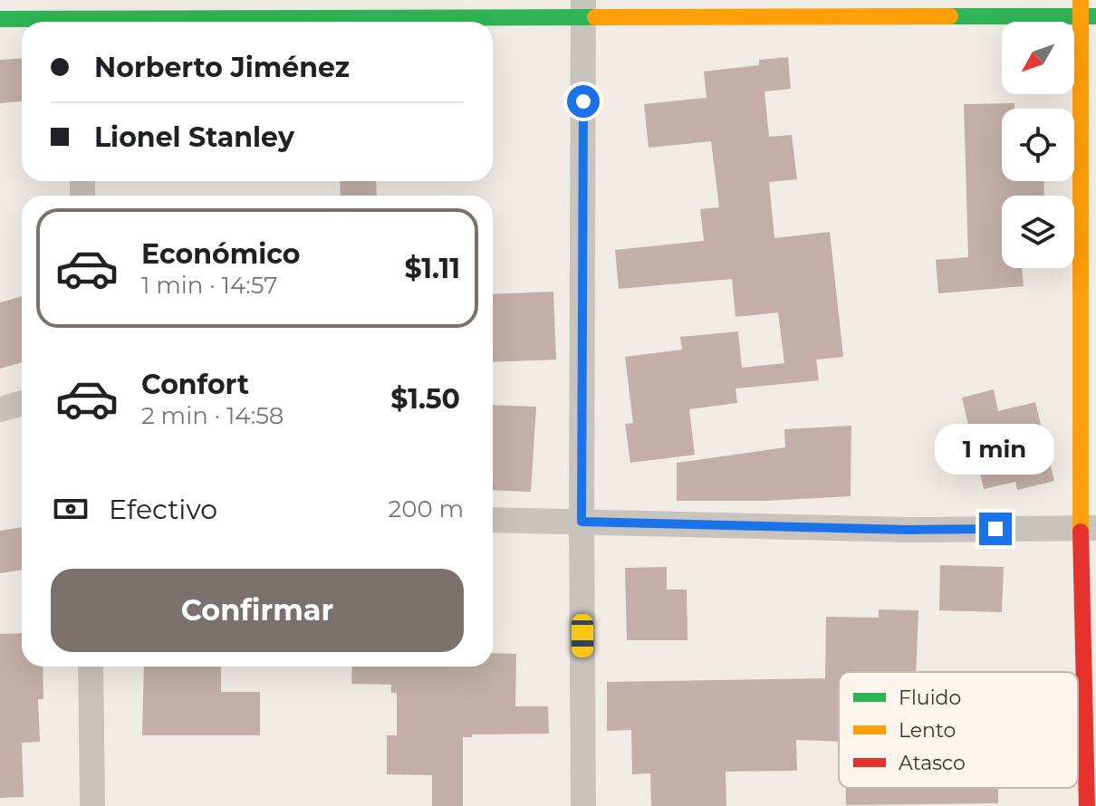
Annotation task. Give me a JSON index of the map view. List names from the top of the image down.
{
  "legend": ["Fluido", "Lento", "Atasco"],
  "north": "bottom left",
  "page": {
    "banner": ["Norberto Jiménez", "Lionel Stanley"],
    "list": [
      {
        "name": "Económico",
        "note": "1 min · 14:57",
        "value": "$1.11"
      },
      {
        "name": "Confort",
        "note": "2 min · 14:58",
        "value": "$1.50"
      }
    ],
    "bubble": "1 min",
    "pay": ["Efectivo", "200 m"],
    "buttons": "Confirmar"
  }
}
